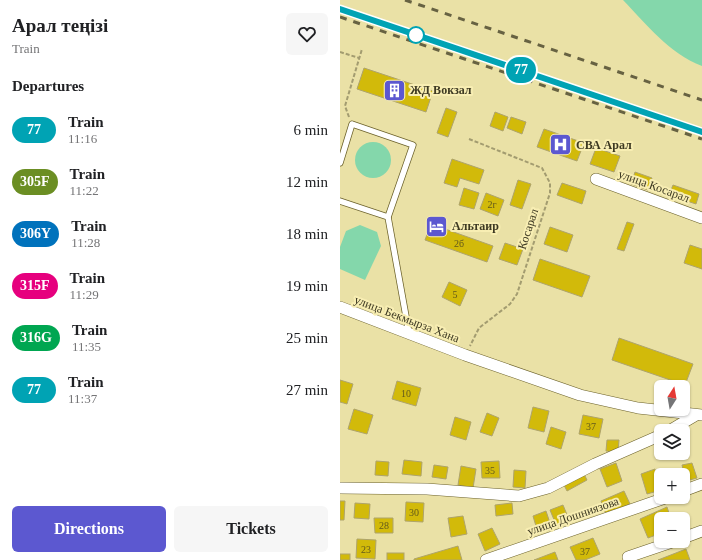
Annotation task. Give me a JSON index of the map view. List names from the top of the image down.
{
  "streets": {
    "street": ["улица Косарал", "улица Бекмырза Хана", "улица Дошниязова"],
    "path": ["Косарал"]
  },
  "crossings": [
    ["Косарал", "улица Бекмырза Хана"]
  ],
  "places": {
    "building": ["ЖД Вокзал"],
    "hospital": ["СВА Арал"],
    "hotel": ["Альтаир"]
  },
  "house_numbers": [
    "2г",
    "2б",
    "5",
    "10",
    "37",
    "35",
    "30",
    "28",
    "23",
    "37"
  ],
  "north": "top",
  "page": {
    "heading": [
      ["Арал теңізі", "Train"],
      "Departures"
    ],
    "on_map": "77",
    "list": [
      {
        "mark": "77",
        "name": "Train",
        "note": "11:16",
        "value": "6 min"
      },
      {
        "mark": "305F",
        "name": "Train",
        "note": "11:22",
        "value": "12 min"
      },
      {
        "mark": "306Y",
        "name": "Train",
        "note": "11:28",
        "value": "18 min"
      },
      {
        "mark": "315F",
        "name": "Train",
        "note": "11:29",
        "value": "19 min"
      },
      {
        "mark": "316G",
        "name": "Train",
        "note": "11:35",
        "value": "25 min"
      },
      {
        "mark": "77",
        "name": "Train",
        "note": "11:37",
        "value": "27 min"
      }
    ],
    "map_buttons": ["+", "−"],
    "buttons": ["Directions", "Tickets"]
  }
}
